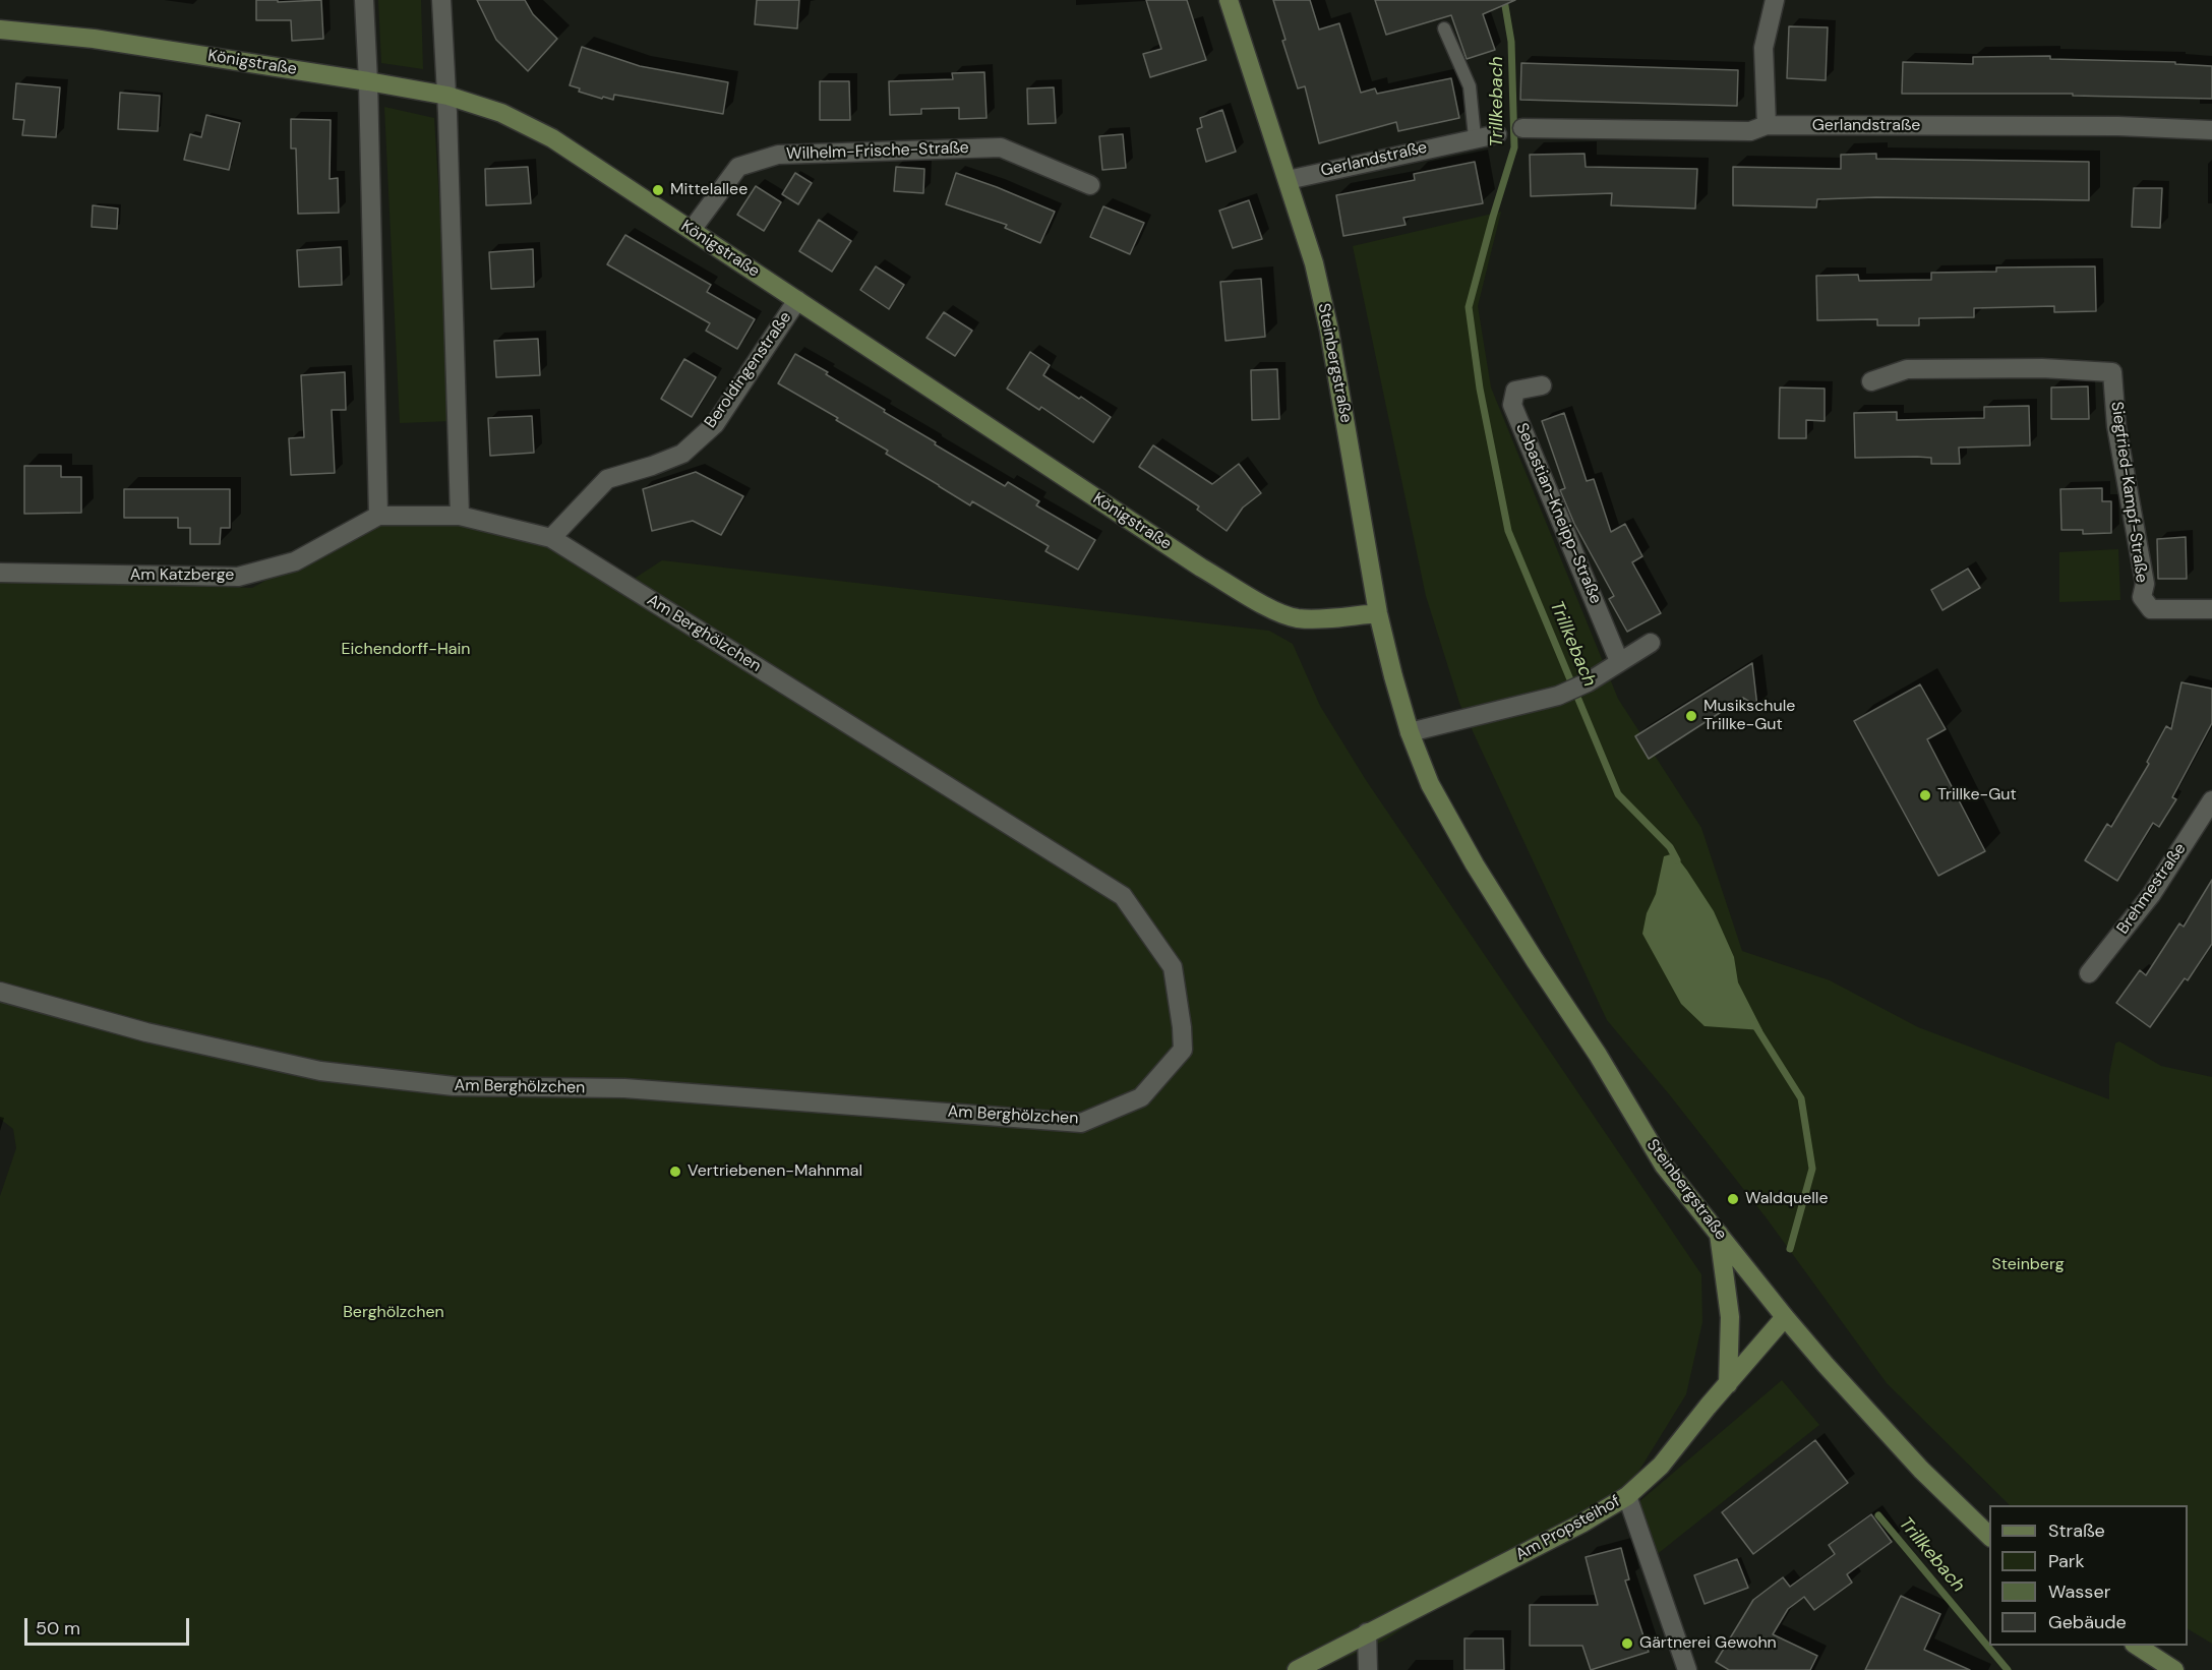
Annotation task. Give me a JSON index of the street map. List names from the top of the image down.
{
  "streets": {
    "street": [
      "Königstraße",
      "Gerlandstraße",
      "Wilhelm-Frische-Straße",
      "Steinbergstraße",
      "Beroldingenstraße",
      "Siegfried-Kampf-Straße",
      "Sebastian-Kneipp-Straße",
      "Am Katzberge",
      "Am Berghölzchen",
      "Brehmestraße",
      "Am Propsteihof"
    ]
  },
  "crossings": [
    ["Königstraße", "Wilhelm-Frische-Straße"],
    ["Königstraße", "Steinbergstraße"],
    ["Königstraße", "Beroldingenstraße"],
    ["Gerlandstraße", "Steinbergstraße"],
    ["Steinbergstraße", "Am Propsteihof"],
    ["Beroldingenstraße", "Am Berghölzchen"],
    ["Am Katzberge", "Am Berghölzchen"]
  ],
  "water": ["Trillkebach"],
  "parks": ["Eichendorff-Hain", "Steinberg", "Berghölzchen"],
  "places": [
    "Mittelallee",
    "Musikschule Trillke-Gut",
    "Trillke-Gut",
    "Vertriebenen-Mahnmal",
    "Waldquelle",
    "Gärtnerei Gewohn"
  ],
  "legend": [
    "Straße",
    "Park",
    "Wasser",
    "Gebäude"
  ],
  "scale_bar": "50 m"
}
